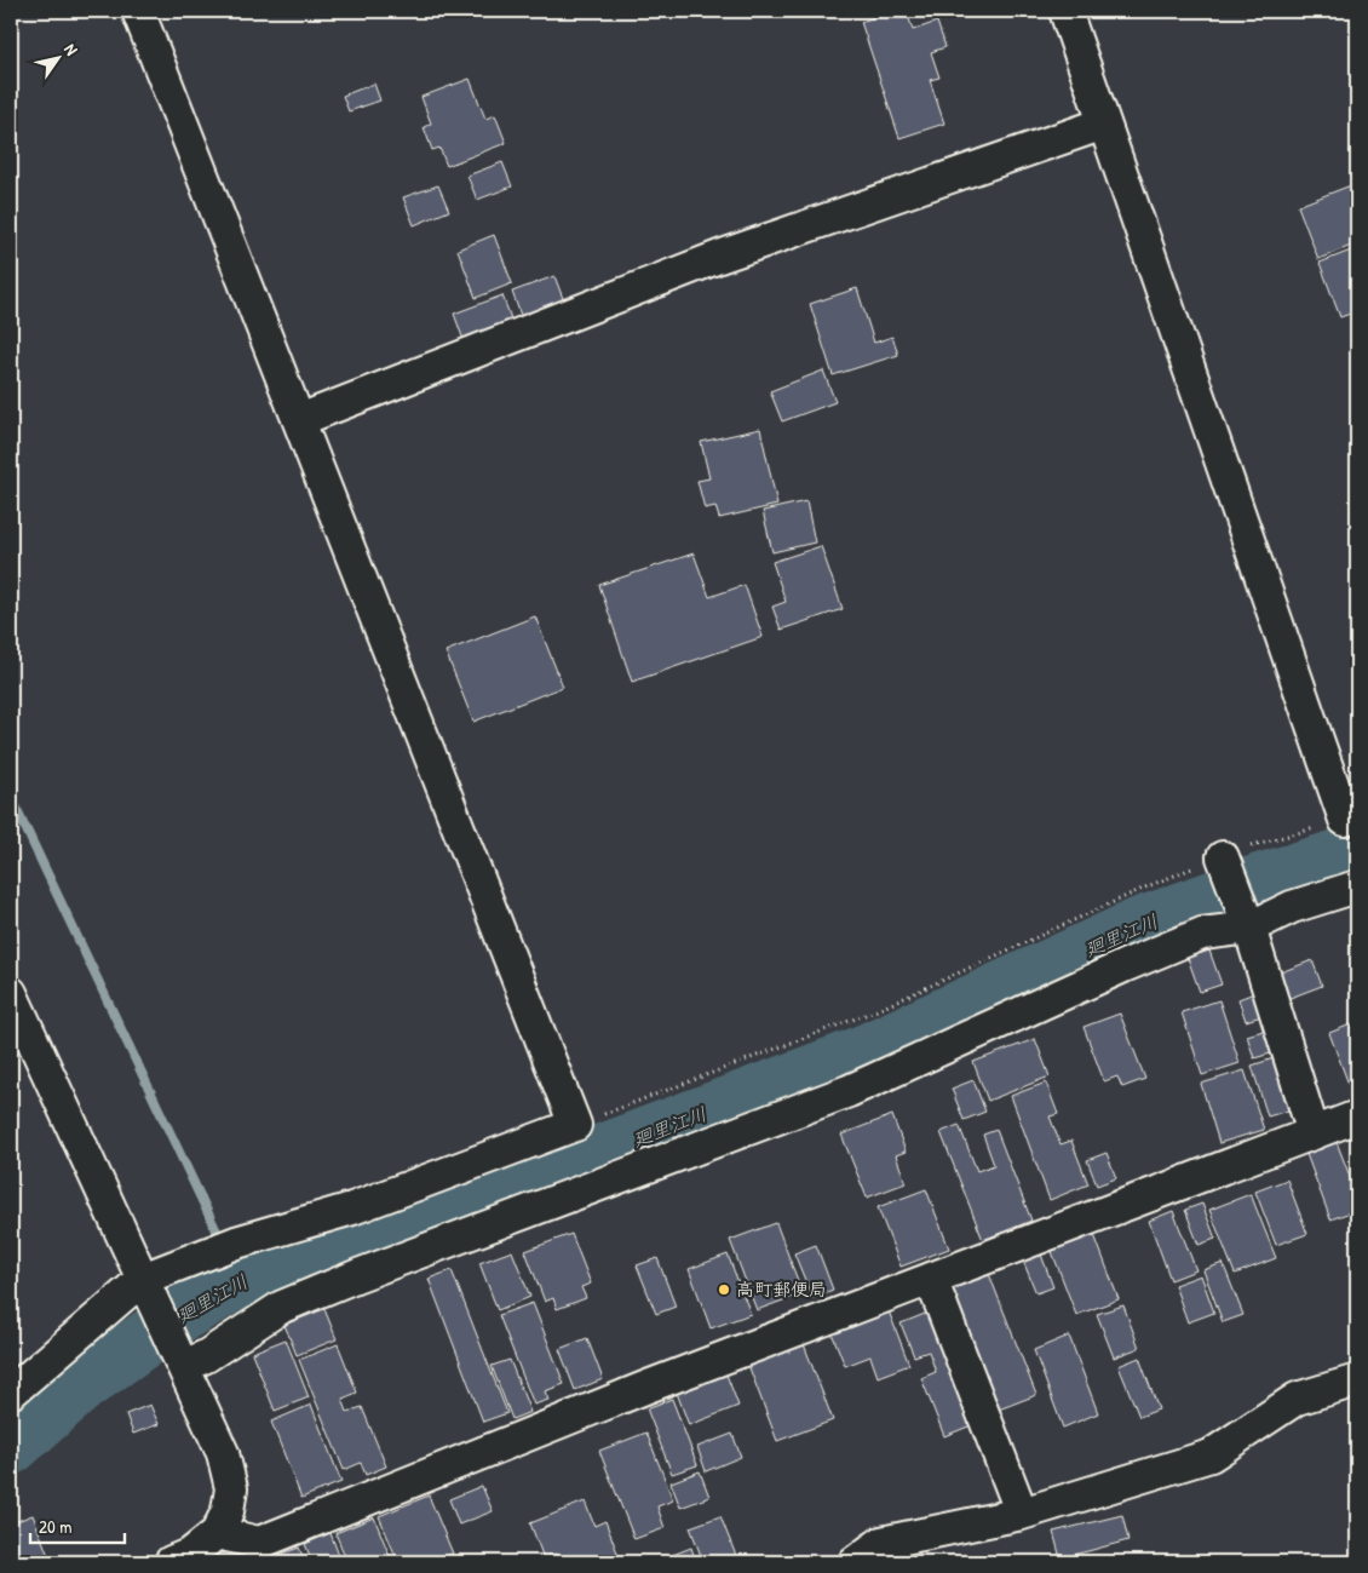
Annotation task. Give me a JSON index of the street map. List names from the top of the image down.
{
  "water": ["廻里江川"],
  "places": ["高町郵便局"],
  "scale_bar": "20 m",
  "north": "top right"
}
